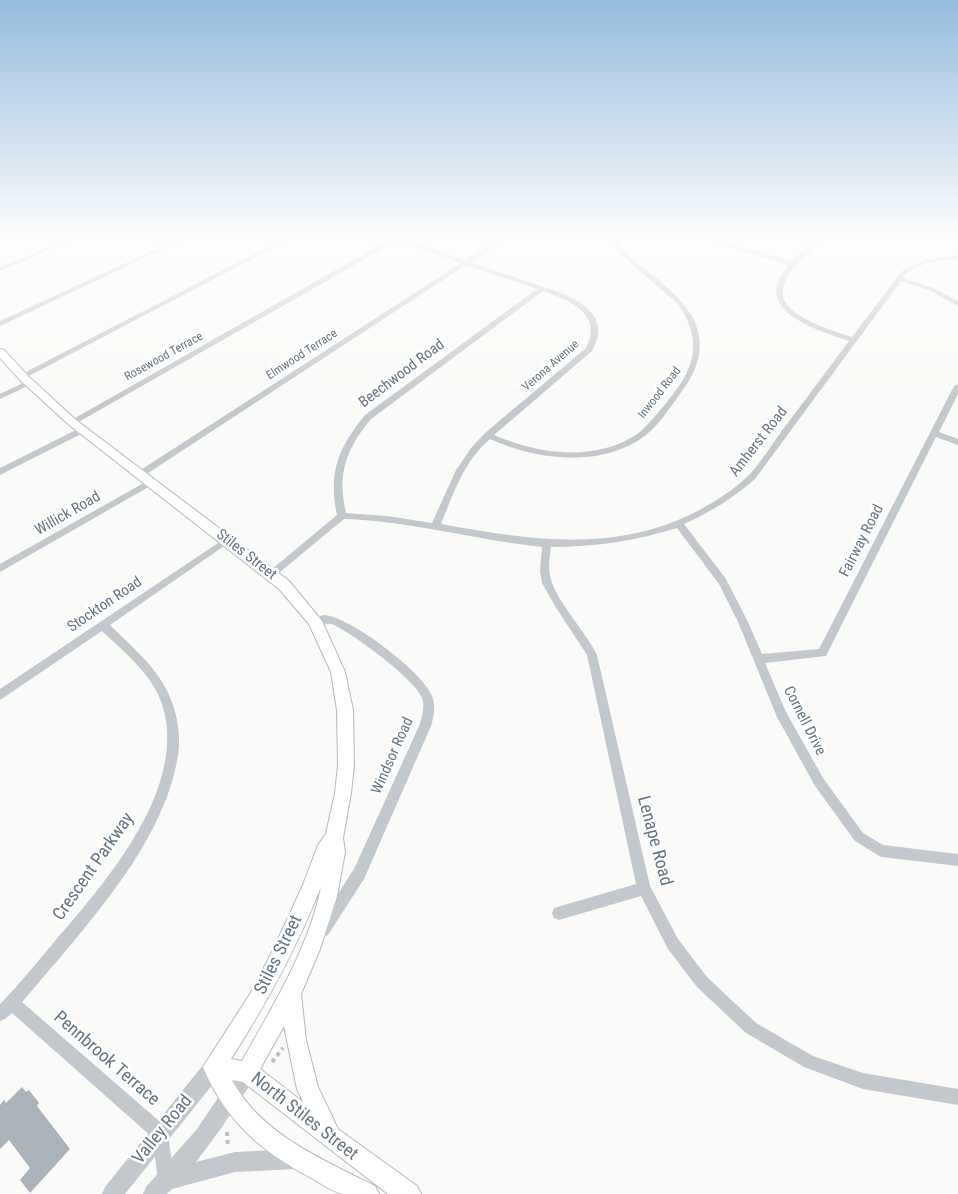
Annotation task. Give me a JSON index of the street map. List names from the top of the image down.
{
  "streets": {
    "main road": ["Stiles Street", "North Stiles Street"],
    "street": [
      "Elmwood Terrace",
      "Rosewood Terrace",
      "Verona Avenue",
      "Beechwood Road",
      "Inwood Road",
      "Amherst Road",
      "Willick Road",
      "Fairway Road",
      "Stockton Road",
      "Cornell Drive",
      "Windsor Road",
      "Lenape Road",
      "Crescent Parkway",
      "Pennbrook Terrace",
      "Valley Road"
    ]
  },
  "crossings": [
    ["Elmwood Terrace", "Willick Road"],
    ["Elmwood Terrace", "Stiles Street"],
    ["Rosewood Terrace", "Stiles Street"],
    ["Verona Avenue", "Inwood Road"],
    ["Verona Avenue", "Amherst Road"],
    ["Beechwood Road", "Amherst Road"],
    ["Amherst Road", "Cornell Drive"],
    ["Amherst Road", "Lenape Road"],
    ["Willick Road", "Stiles Street"],
    ["Fairway Road", "Cornell Drive"],
    ["Stiles Street", "Stockton Road"],
    ["Stiles Street", "Windsor Road"],
    ["Stiles Street", "North Stiles Street"],
    ["Stiles Street", "Valley Road"],
    ["Stockton Road", "Crescent Parkway"],
    ["Crescent Parkway", "Pennbrook Terrace"],
    ["Pennbrook Terrace", "Valley Road"],
    ["North Stiles Street", "Valley Road"]
  ]
}
